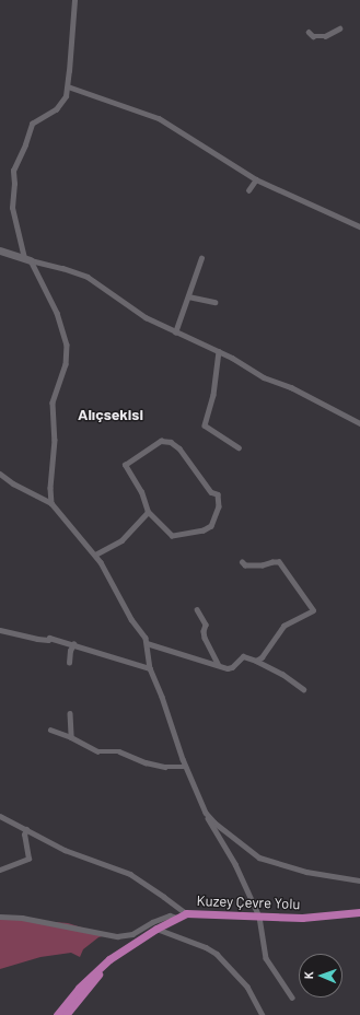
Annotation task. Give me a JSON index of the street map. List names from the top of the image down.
{
  "streets": {
    "main road": ["Kuzey Çevre Yolu"]
  },
  "districts": ["Alıçsekisi"],
  "north": "left"
}
